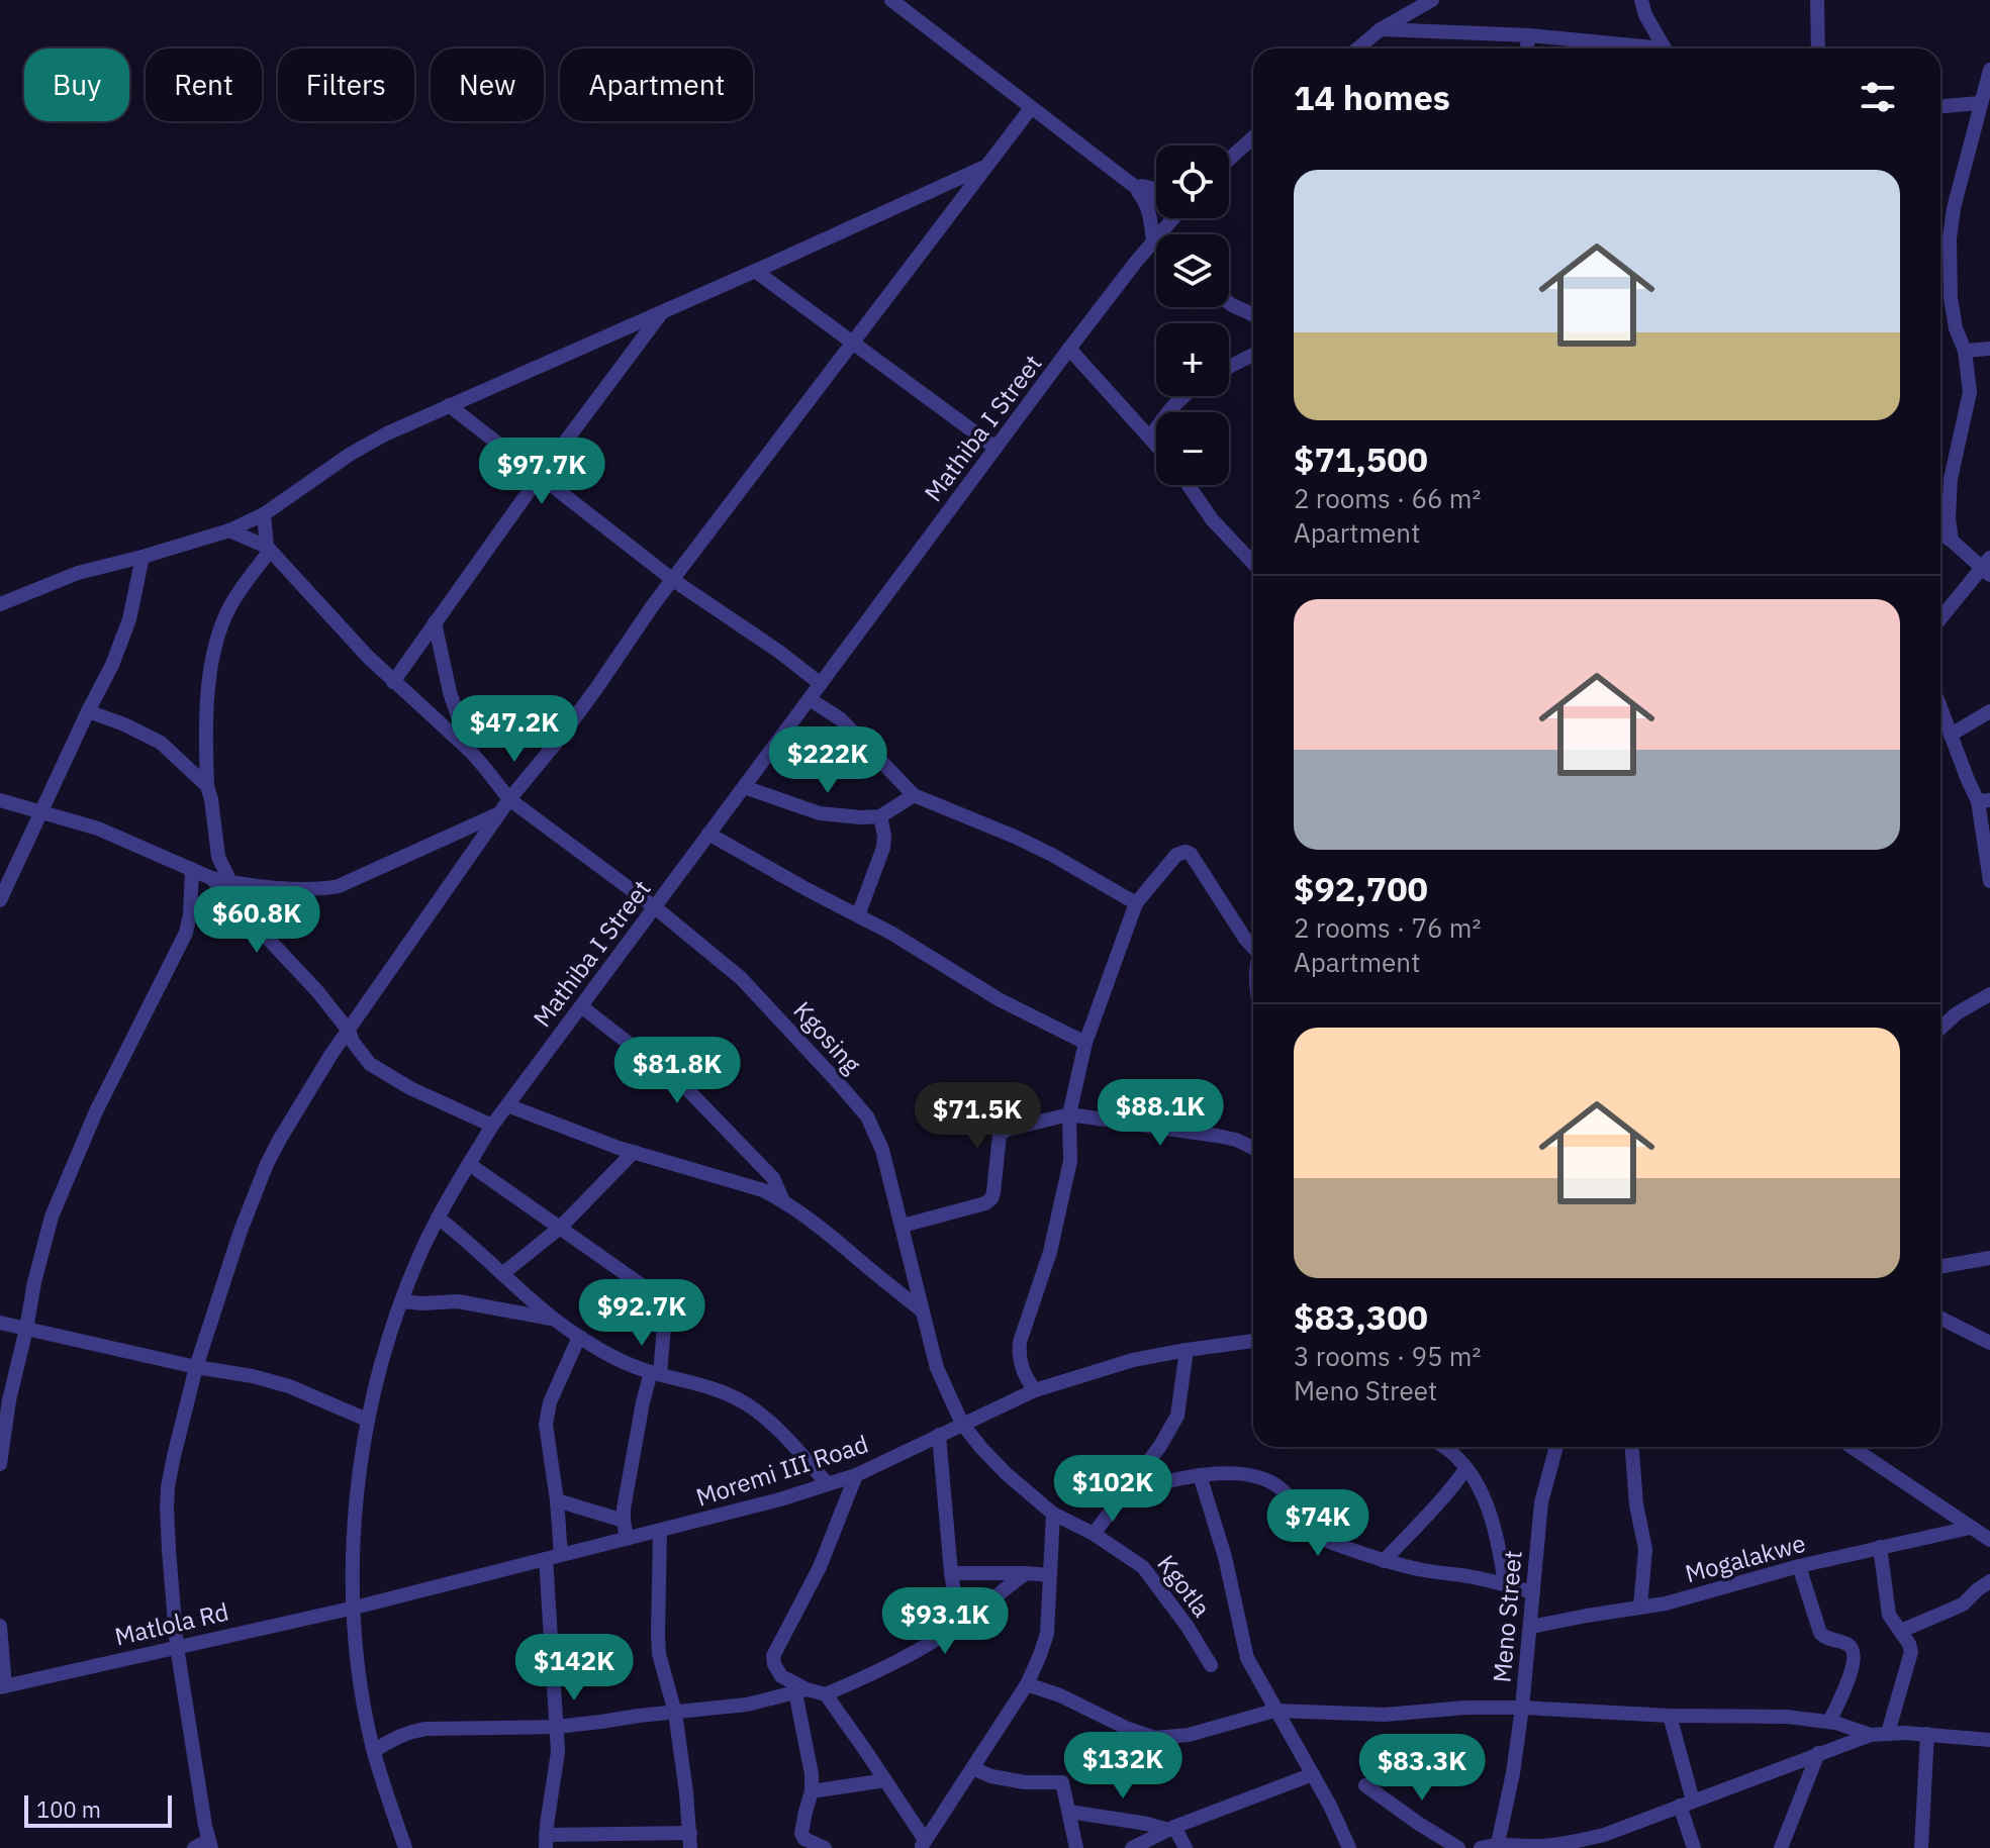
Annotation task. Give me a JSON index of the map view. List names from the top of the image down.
{
  "streets": {
    "street": [
      "Mathiba I Street",
      "Kgosing",
      "Moremi III Road",
      "Mogalakwe",
      "Kgotla",
      "Meno Street",
      "Matlola Rd"
    ]
  },
  "crossings": [
    ["Mathiba I Street", "Kgosing"],
    ["Mathiba I Street", "Moremi III Road"],
    ["Mathiba I Street", "Matlola Rd"],
    ["Kgosing", "Moremi III Road"],
    ["Kgosing", "Kgotla"],
    ["Moremi III Road", "Kgotla"],
    ["Moremi III Road", "Matlola Rd"],
    ["Mogalakwe", "Meno Street"]
  ],
  "scale_bar": "100 m",
  "page": {
    "chip": [
      "Buy",
      "Rent",
      "Filters",
      "New",
      "Apartment"
    ],
    "heading": "14 homes",
    "map_buttons": ["+", "−"],
    "list": [
      {
        "name": "$71,500",
        "note": "2 rooms · 66 m² · Apartment"
      },
      {
        "name": "$92,700",
        "note": "2 rooms · 76 m² · Apartment"
      },
      {
        "name": "$83,300",
        "note": "3 rooms · 95 m² · Meno Street"
      }
    ],
    "price": [
      "$97.7K",
      "$47.2K",
      "$222K",
      "$60.8K",
      "$81.8K",
      "$88.1K",
      "$71.5K",
      "$92.7K",
      "$102K",
      "$74K",
      "$93.1K",
      "$142K",
      "$132K",
      "$83.3K"
    ],
    "scale": "100 m"
  }
}
